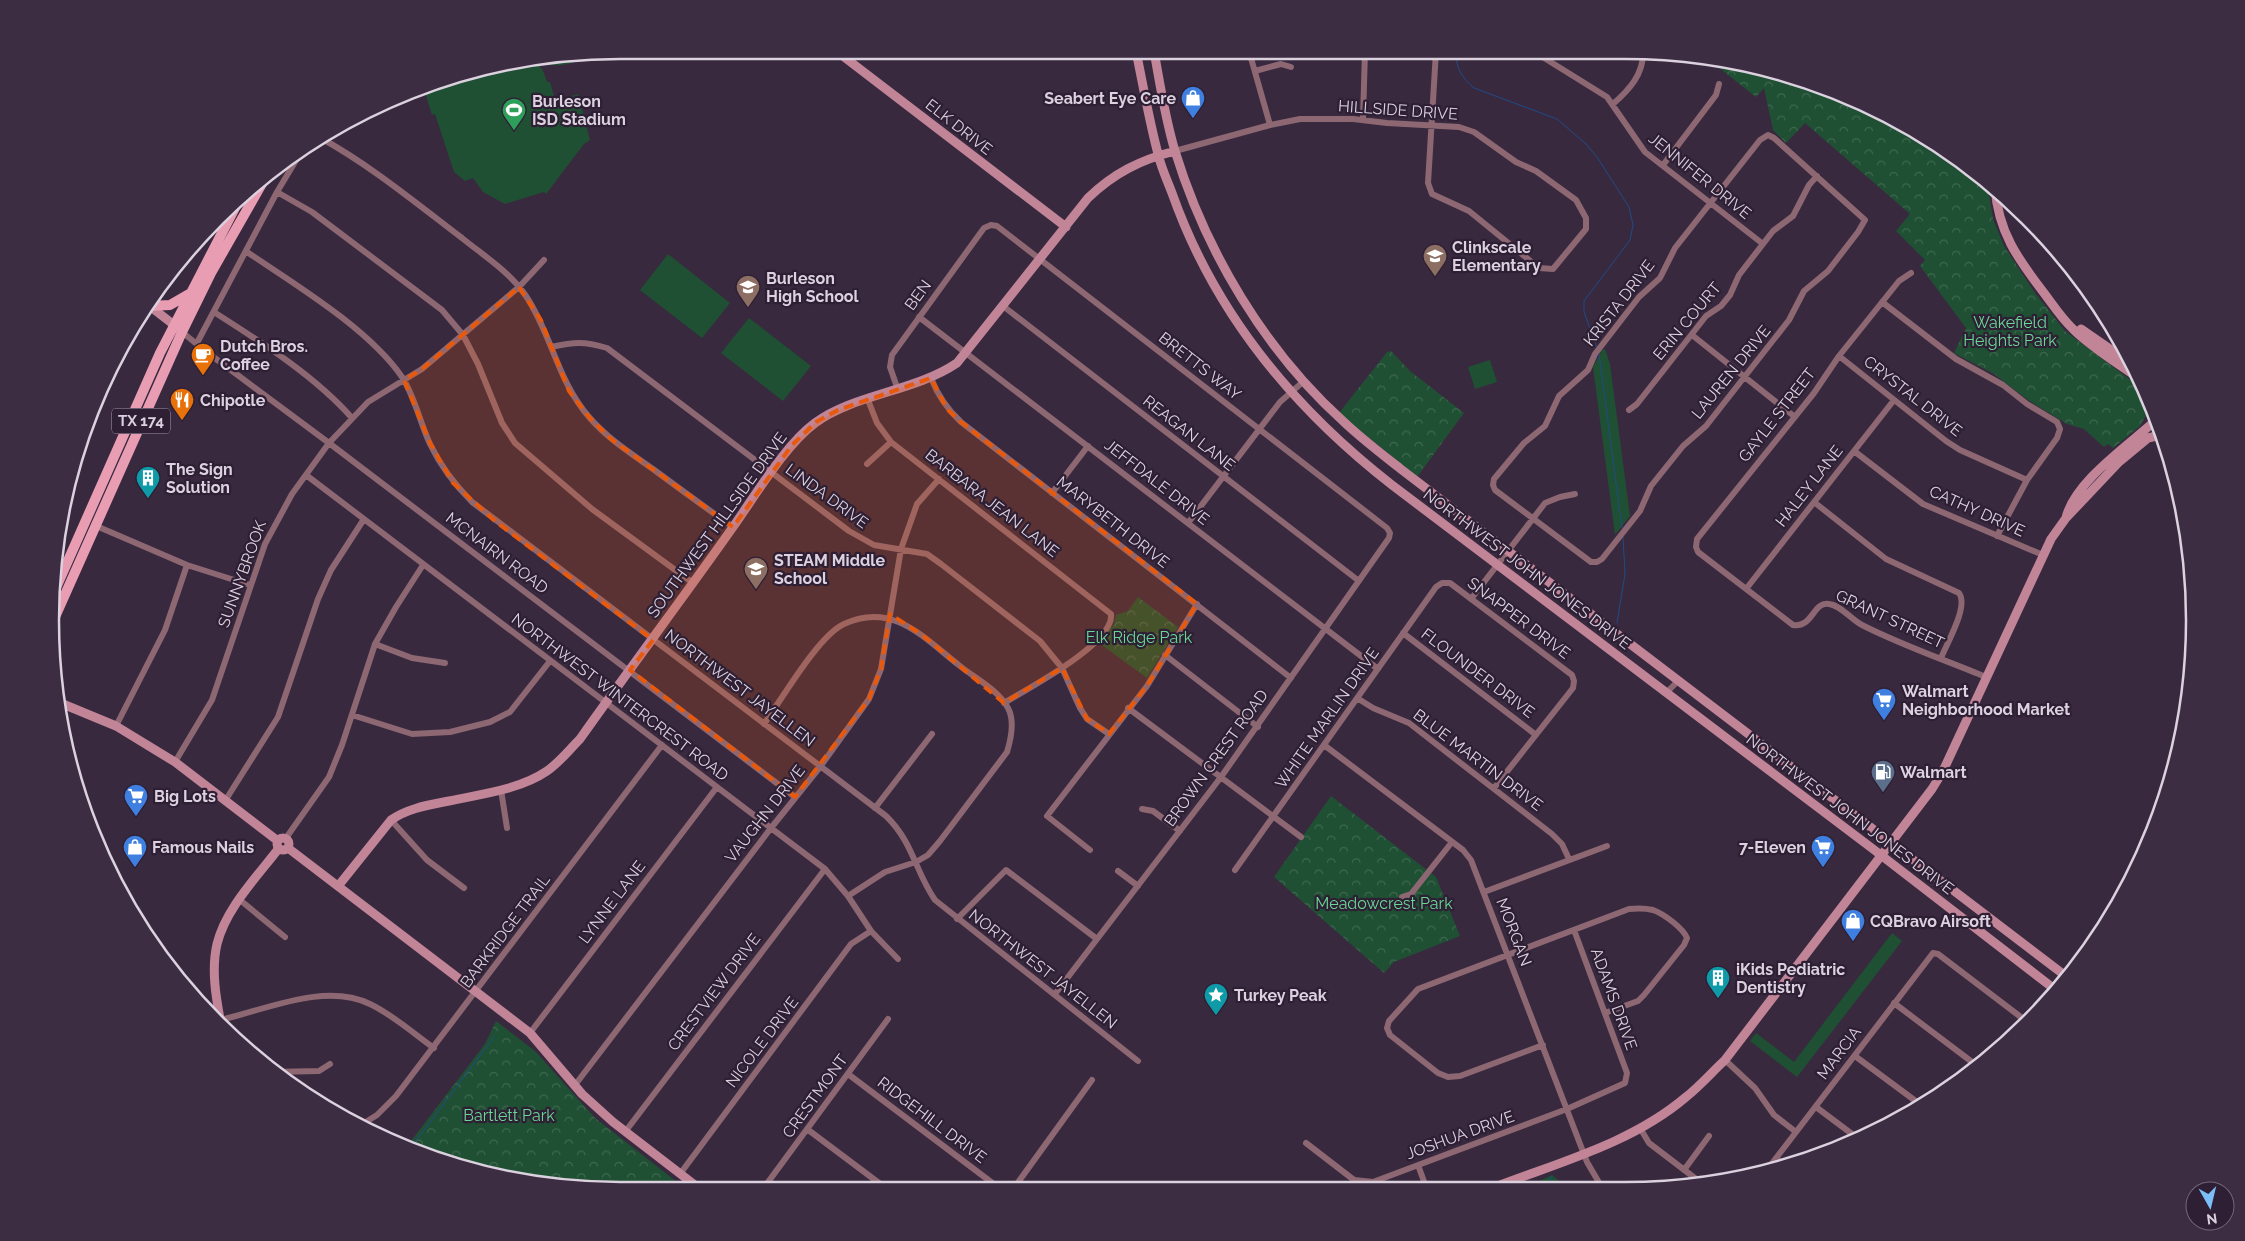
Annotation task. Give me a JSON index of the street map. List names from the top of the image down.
{
  "streets": {
    "main road": [
      "ELK DRIVE",
      "TX 174",
      "SOUTHWEST HILLSIDE DRIVE",
      "NORTHWEST JOHN JONES DRIVE"
    ],
    "street": [
      "HILLSIDE DRIVE",
      "JENNIFER DRIVE",
      "BEN",
      "KRISTA DRIVE",
      "ERIN COURT",
      "BRETTS WAY",
      "LAUREN DRIVE",
      "CRYSTAL DRIVE",
      "GAYLE STREET",
      "REAGAN LANE",
      "JEFFDALE DRIVE",
      "HALEY LANE",
      "LINDA DRIVE",
      "BARBARA JEAN LANE",
      "CATHY DRIVE",
      "MARYBETH DRIVE",
      "MCNAIRN ROAD",
      "SUNNYBROOK",
      "SNAPPER DRIVE",
      "GRANT STREET",
      "FLOUNDER DRIVE",
      "NORTHWEST JAYELLEN",
      "NORTHWEST WINTERCREST ROAD",
      "WHITE MARLIN DRIVE",
      "BROWN CREST ROAD",
      "BLUE MARTIN DRIVE",
      "VAUGHN DRIVE",
      "LYNNE LANE",
      "BARKRIDGE TRAIL",
      "MORGAN",
      "CRESTVIEW DRIVE",
      "ADAMS DRIVE",
      "NICOLE DRIVE",
      "MARCIA",
      "CRESTMONT",
      "RIDGEHILL DRIVE",
      "JOSHUA DRIVE"
    ]
  },
  "crossings": [
    ["HILLSIDE DRIVE", "SOUTHWEST HILLSIDE DRIVE"],
    ["HILLSIDE DRIVE", "NORTHWEST JOHN JONES DRIVE"],
    ["ELK DRIVE", "SOUTHWEST HILLSIDE DRIVE"],
    ["JENNIFER DRIVE", "KRISTA DRIVE"],
    ["JENNIFER DRIVE", "ERIN COURT"],
    ["BEN", "BRETTS WAY"],
    ["BEN", "JEFFDALE DRIVE"],
    ["BEN", "SOUTHWEST HILLSIDE DRIVE"],
    ["KRISTA DRIVE", "ERIN COURT"],
    ["KRISTA DRIVE", "LAUREN DRIVE"],
    ["ERIN COURT", "LAUREN DRIVE"],
    ["BRETTS WAY", "SOUTHWEST HILLSIDE DRIVE"],
    ["BRETTS WAY", "BROWN CREST ROAD"],
    ["CRYSTAL DRIVE", "GAYLE STREET"],
    ["CRYSTAL DRIVE", "HALEY LANE"],
    ["GAYLE STREET", "GRANT STREET"],
    ["TX 174", "MCNAIRN ROAD"],
    ["REAGAN LANE", "SOUTHWEST HILLSIDE DRIVE"],
    ["REAGAN LANE", "BROWN CREST ROAD"],
    ["JEFFDALE DRIVE", "SOUTHWEST HILLSIDE DRIVE"],
    ["JEFFDALE DRIVE", "WHITE MARLIN DRIVE"],
    ["JEFFDALE DRIVE", "BROWN CREST ROAD"],
    ["HALEY LANE", "CATHY DRIVE"],
    ["HALEY LANE", "GRANT STREET"],
    ["LINDA DRIVE", "BARBARA JEAN LANE"],
    ["LINDA DRIVE", "SOUTHWEST HILLSIDE DRIVE"],
    ["LINDA DRIVE", "VAUGHN DRIVE"],
    ["BARBARA JEAN LANE", "SOUTHWEST HILLSIDE DRIVE"],
    ["BARBARA JEAN LANE", "VAUGHN DRIVE"],
    ["MARYBETH DRIVE", "SOUTHWEST HILLSIDE DRIVE"],
    ["MARYBETH DRIVE", "BROWN CREST ROAD"],
    ["SOUTHWEST HILLSIDE DRIVE", "MCNAIRN ROAD"],
    ["SOUTHWEST HILLSIDE DRIVE", "NORTHWEST JOHN JONES DRIVE"],
    ["SOUTHWEST HILLSIDE DRIVE", "NORTHWEST JAYELLEN"],
    ["SOUTHWEST HILLSIDE DRIVE", "NORTHWEST WINTERCREST ROAD"],
    ["MCNAIRN ROAD", "SUNNYBROOK"],
    ["MCNAIRN ROAD", "VAUGHN DRIVE"],
    ["SUNNYBROOK", "NORTHWEST JAYELLEN"],
    ["SUNNYBROOK", "NORTHWEST WINTERCREST ROAD"],
    ["SNAPPER DRIVE", "FLOUNDER DRIVE"],
    ["SNAPPER DRIVE", "WHITE MARLIN DRIVE"],
    ["FLOUNDER DRIVE", "WHITE MARLIN DRIVE"],
    ["NORTHWEST JAYELLEN", "BROWN CREST ROAD"],
    ["NORTHWEST JAYELLEN", "VAUGHN DRIVE"],
    ["NORTHWEST WINTERCREST ROAD", "VAUGHN DRIVE"],
    ["NORTHWEST WINTERCREST ROAD", "LYNNE LANE"],
    ["NORTHWEST WINTERCREST ROAD", "BARKRIDGE TRAIL"],
    ["NORTHWEST WINTERCREST ROAD", "CRESTVIEW DRIVE"],
    ["NORTHWEST WINTERCREST ROAD", "NICOLE DRIVE"],
    ["WHITE MARLIN DRIVE", "BLUE MARTIN DRIVE"],
    ["WHITE MARLIN DRIVE", "MORGAN"],
    ["MORGAN", "JOSHUA DRIVE"],
    ["ADAMS DRIVE", "JOSHUA DRIVE"],
    ["CRESTMONT", "RIDGEHILL DRIVE"]
  ],
  "parks": [
    "Wakefield Heights Park",
    "Elk Ridge Park",
    "Meadowcrest Park",
    "Bartlett Park"
  ],
  "places": {
    "shop": ["Seabert Eye Care", "Famous Nails", "CQBravo Airsoft"],
    "sports": ["Burleson ISD Stadium"],
    "school or university": ["Clinkscale Elementary", "Burleson High School", "STEAM Middle School"],
    "cafe": ["Dutch Bros. Coffee"],
    "restaurant": ["Chipotle"],
    "building": ["The Sign Solution", "iKids Pediatric Dentistry"],
    "supermarket": ["Walmart Neighborhood Market", "Big Lots", "7-Eleven"],
    "fuel station": ["Walmart"],
    "place": ["Turkey Peak"]
  },
  "north": "bottom"
}
